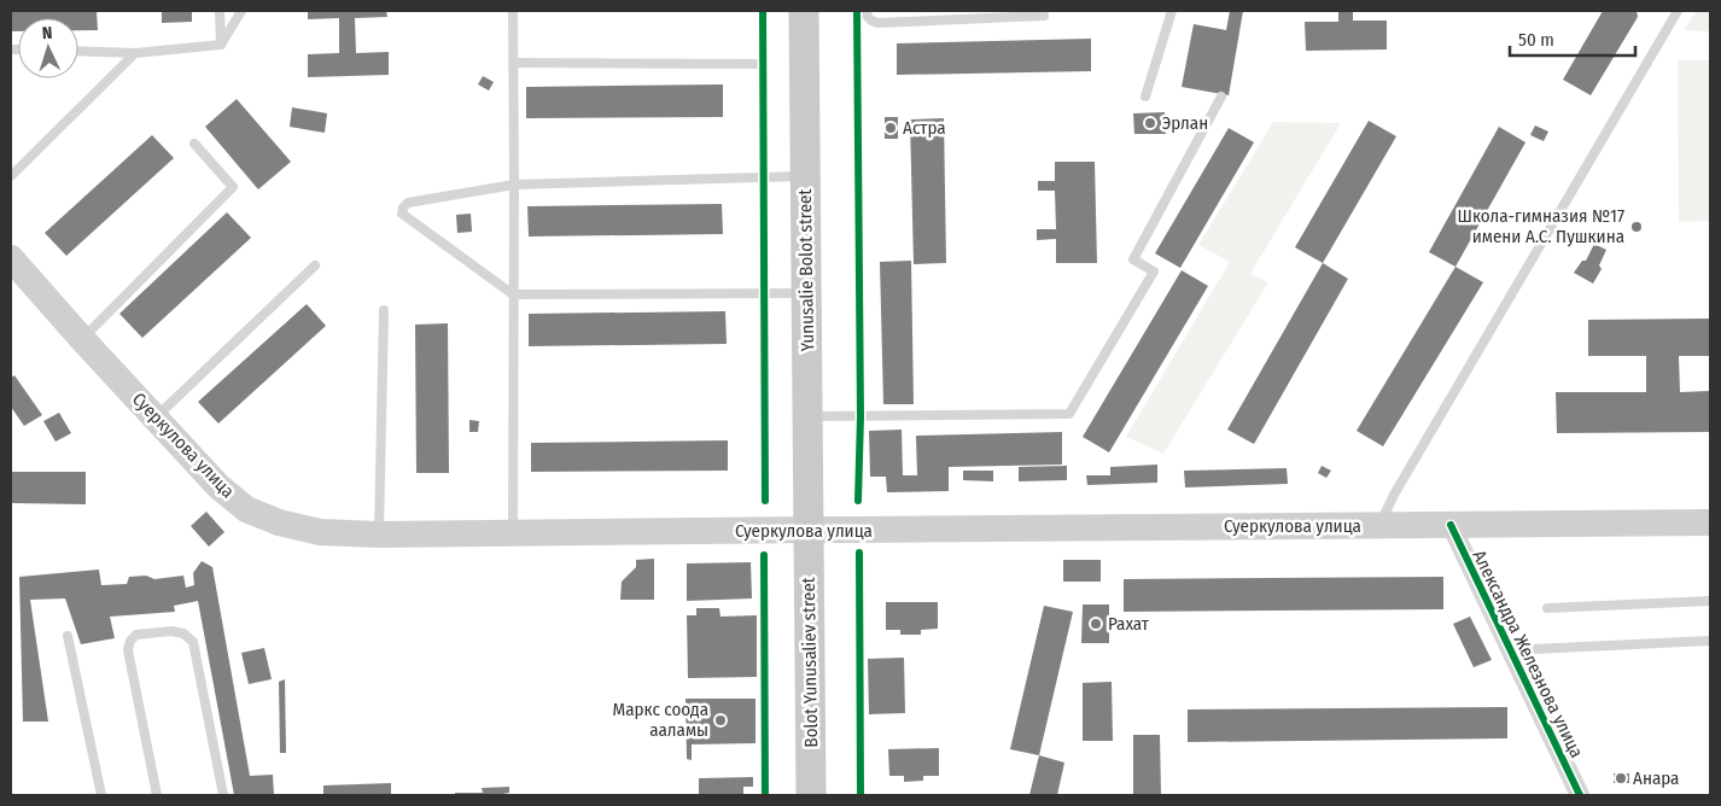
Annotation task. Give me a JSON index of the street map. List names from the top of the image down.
{
  "streets": {
    "main road": ["Yunusalie Bolot street", "Суеркулова улица", "Bolot Yunusaliev street"],
    "street": ["Александра Железнова улица"]
  },
  "crossings": [
    ["Yunusalie Bolot street", "Суеркулова улица"],
    ["Yunusalie Bolot street", "Bolot Yunusaliev street"],
    ["Суеркулова улица", "Александра Железнова улица"],
    ["Суеркулова улица", "Bolot Yunusaliev street"]
  ],
  "places": [
    "Эрлан",
    "Астра",
    "Школа-гимназия №17 имени А.С. Пушкина",
    "Рахат",
    "Маркс соода ааламы",
    "Анара"
  ],
  "scale_bar": "50 m",
  "north": "top"
}
